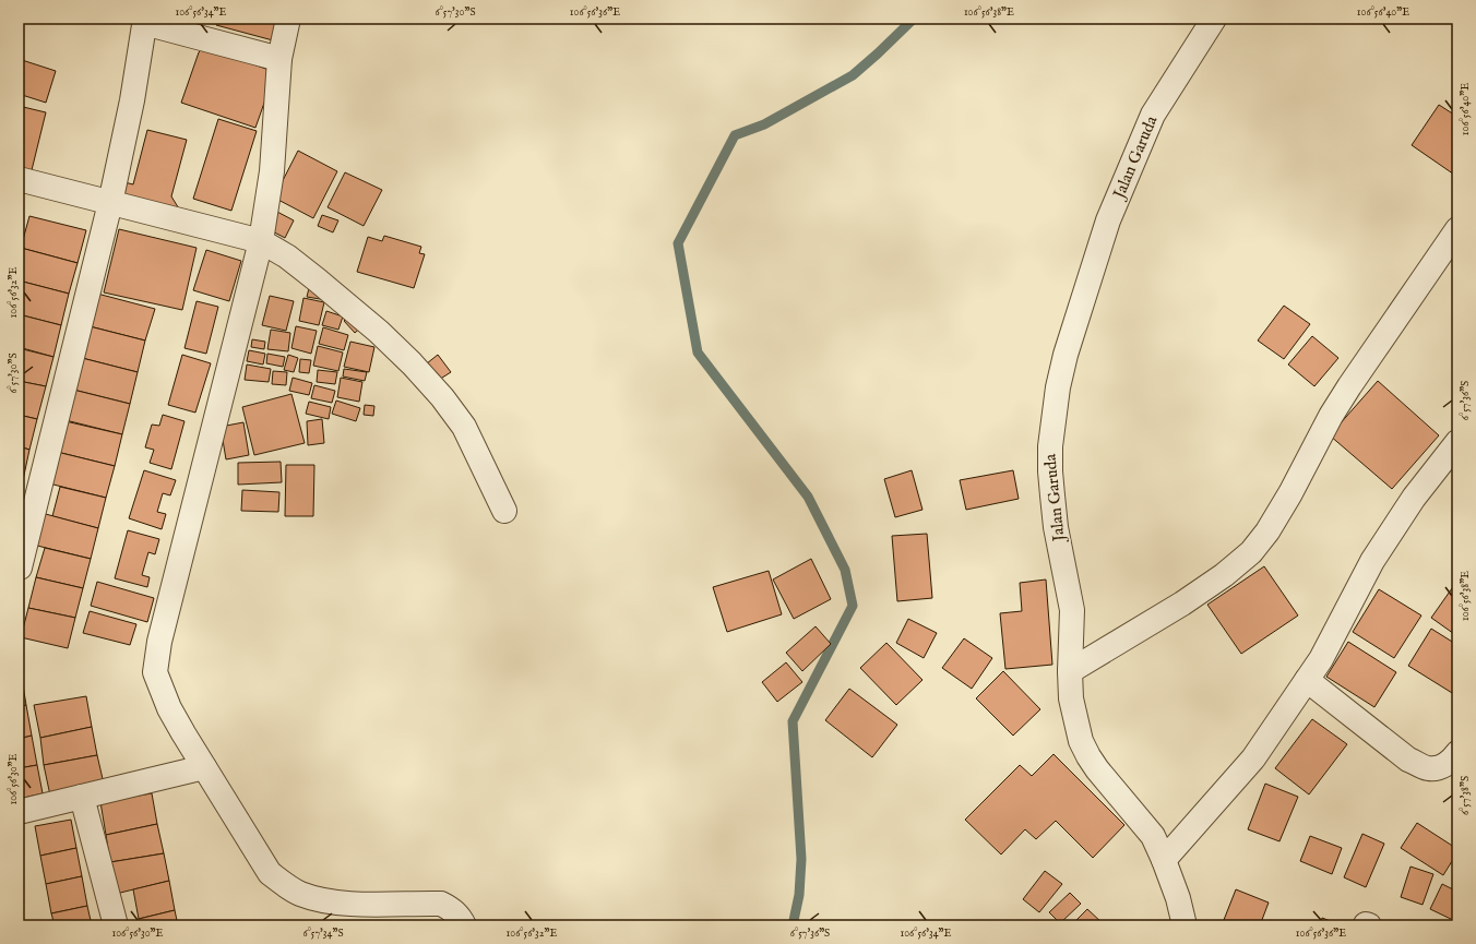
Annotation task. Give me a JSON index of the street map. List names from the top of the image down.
{
  "streets": {
    "street": ["Jalan Garuda"]
  },
  "coordinates": [
    "106°56'34\"E",
    "6°57'30\"S",
    "106°56'36\"E",
    "106°56'38\"E",
    "106°56'40\"E",
    "106°56'32\"E",
    "6°57'36\"S",
    "106°56'30\"E",
    "6°57'38\"S",
    "6°57'34\"S"
  ]
}
